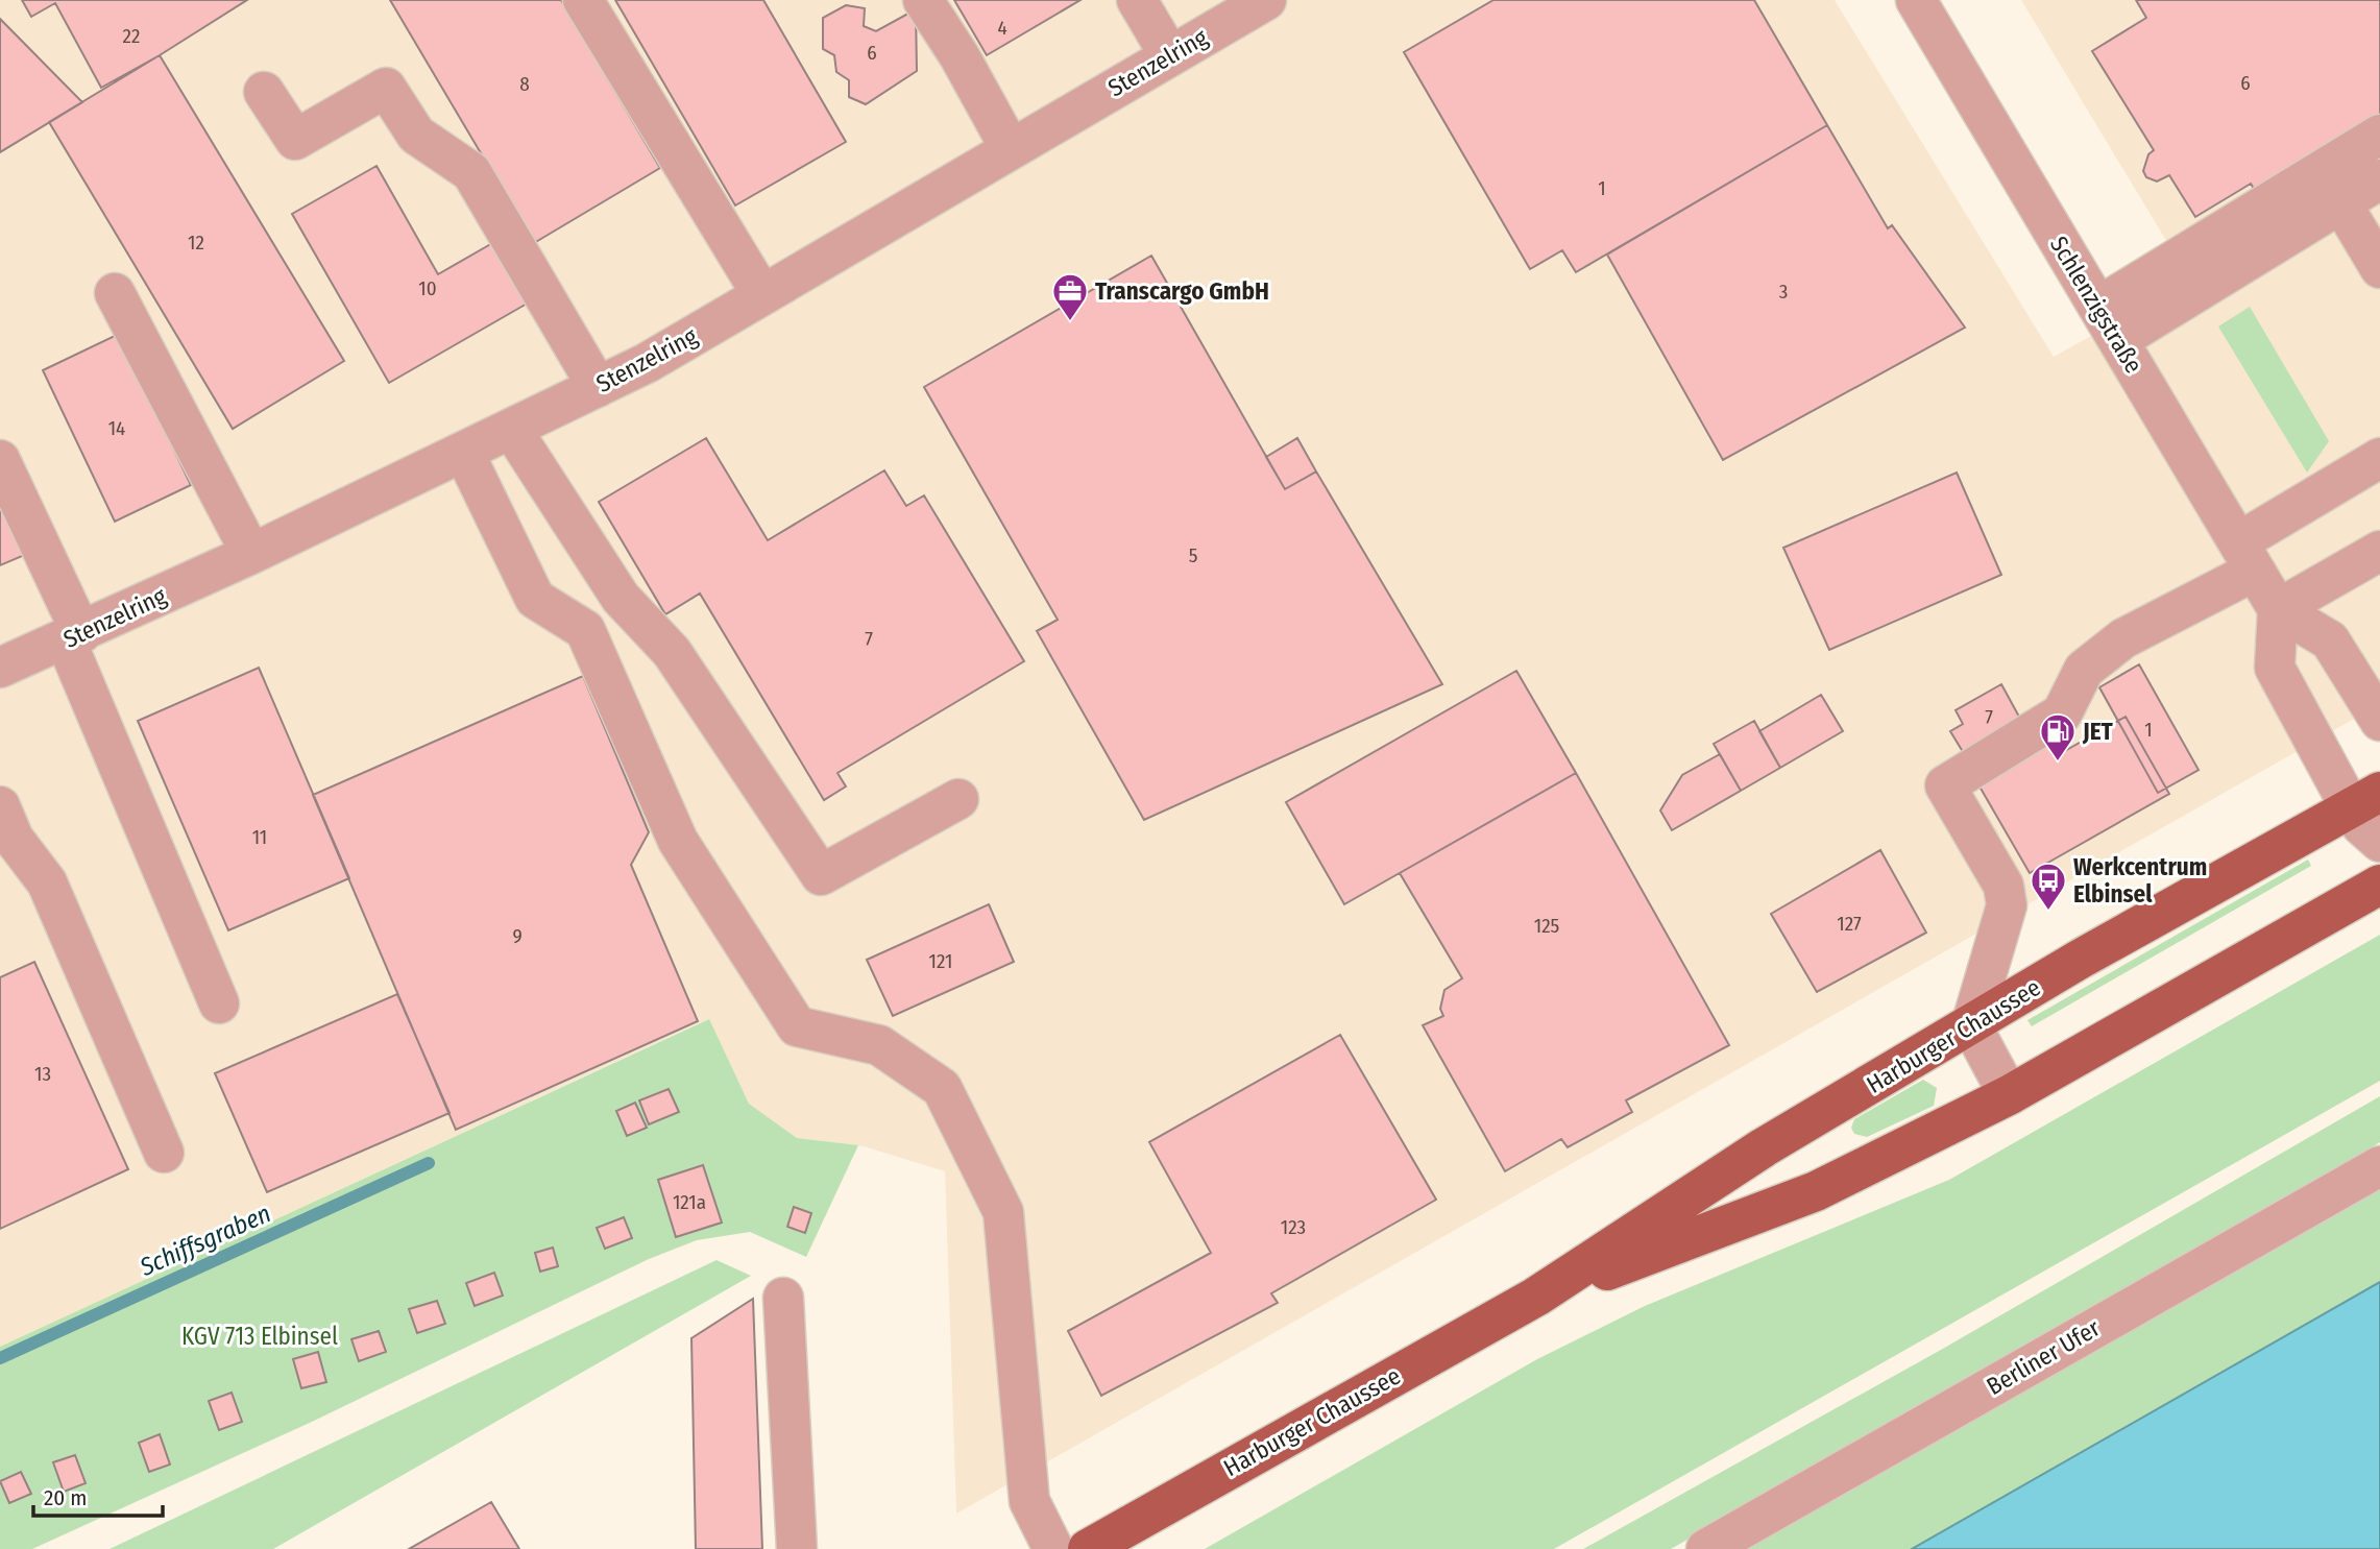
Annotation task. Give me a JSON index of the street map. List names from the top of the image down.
{
  "streets": {
    "main road": ["Harburger Chaussee"],
    "street": ["Stenzelring", "Schlenzigstraße", "Berliner Ufer"]
  },
  "water": ["Schiffsgraben"],
  "parks": ["KGV 713 Elbinsel"],
  "places": {
    "office": ["Transcargo GmbH"],
    "fuel station": ["JET"],
    "bus stop": ["Werkcentrum Elbinsel"]
  },
  "house_numbers": [
    "4",
    "22",
    "6",
    "6",
    "8",
    "1",
    "12",
    "10",
    "3",
    "14",
    "5",
    "7",
    "7",
    "1",
    "11",
    "127",
    "125",
    "9",
    "121",
    "13",
    "121a",
    "123"
  ],
  "scale_bar": "20 m"
}
